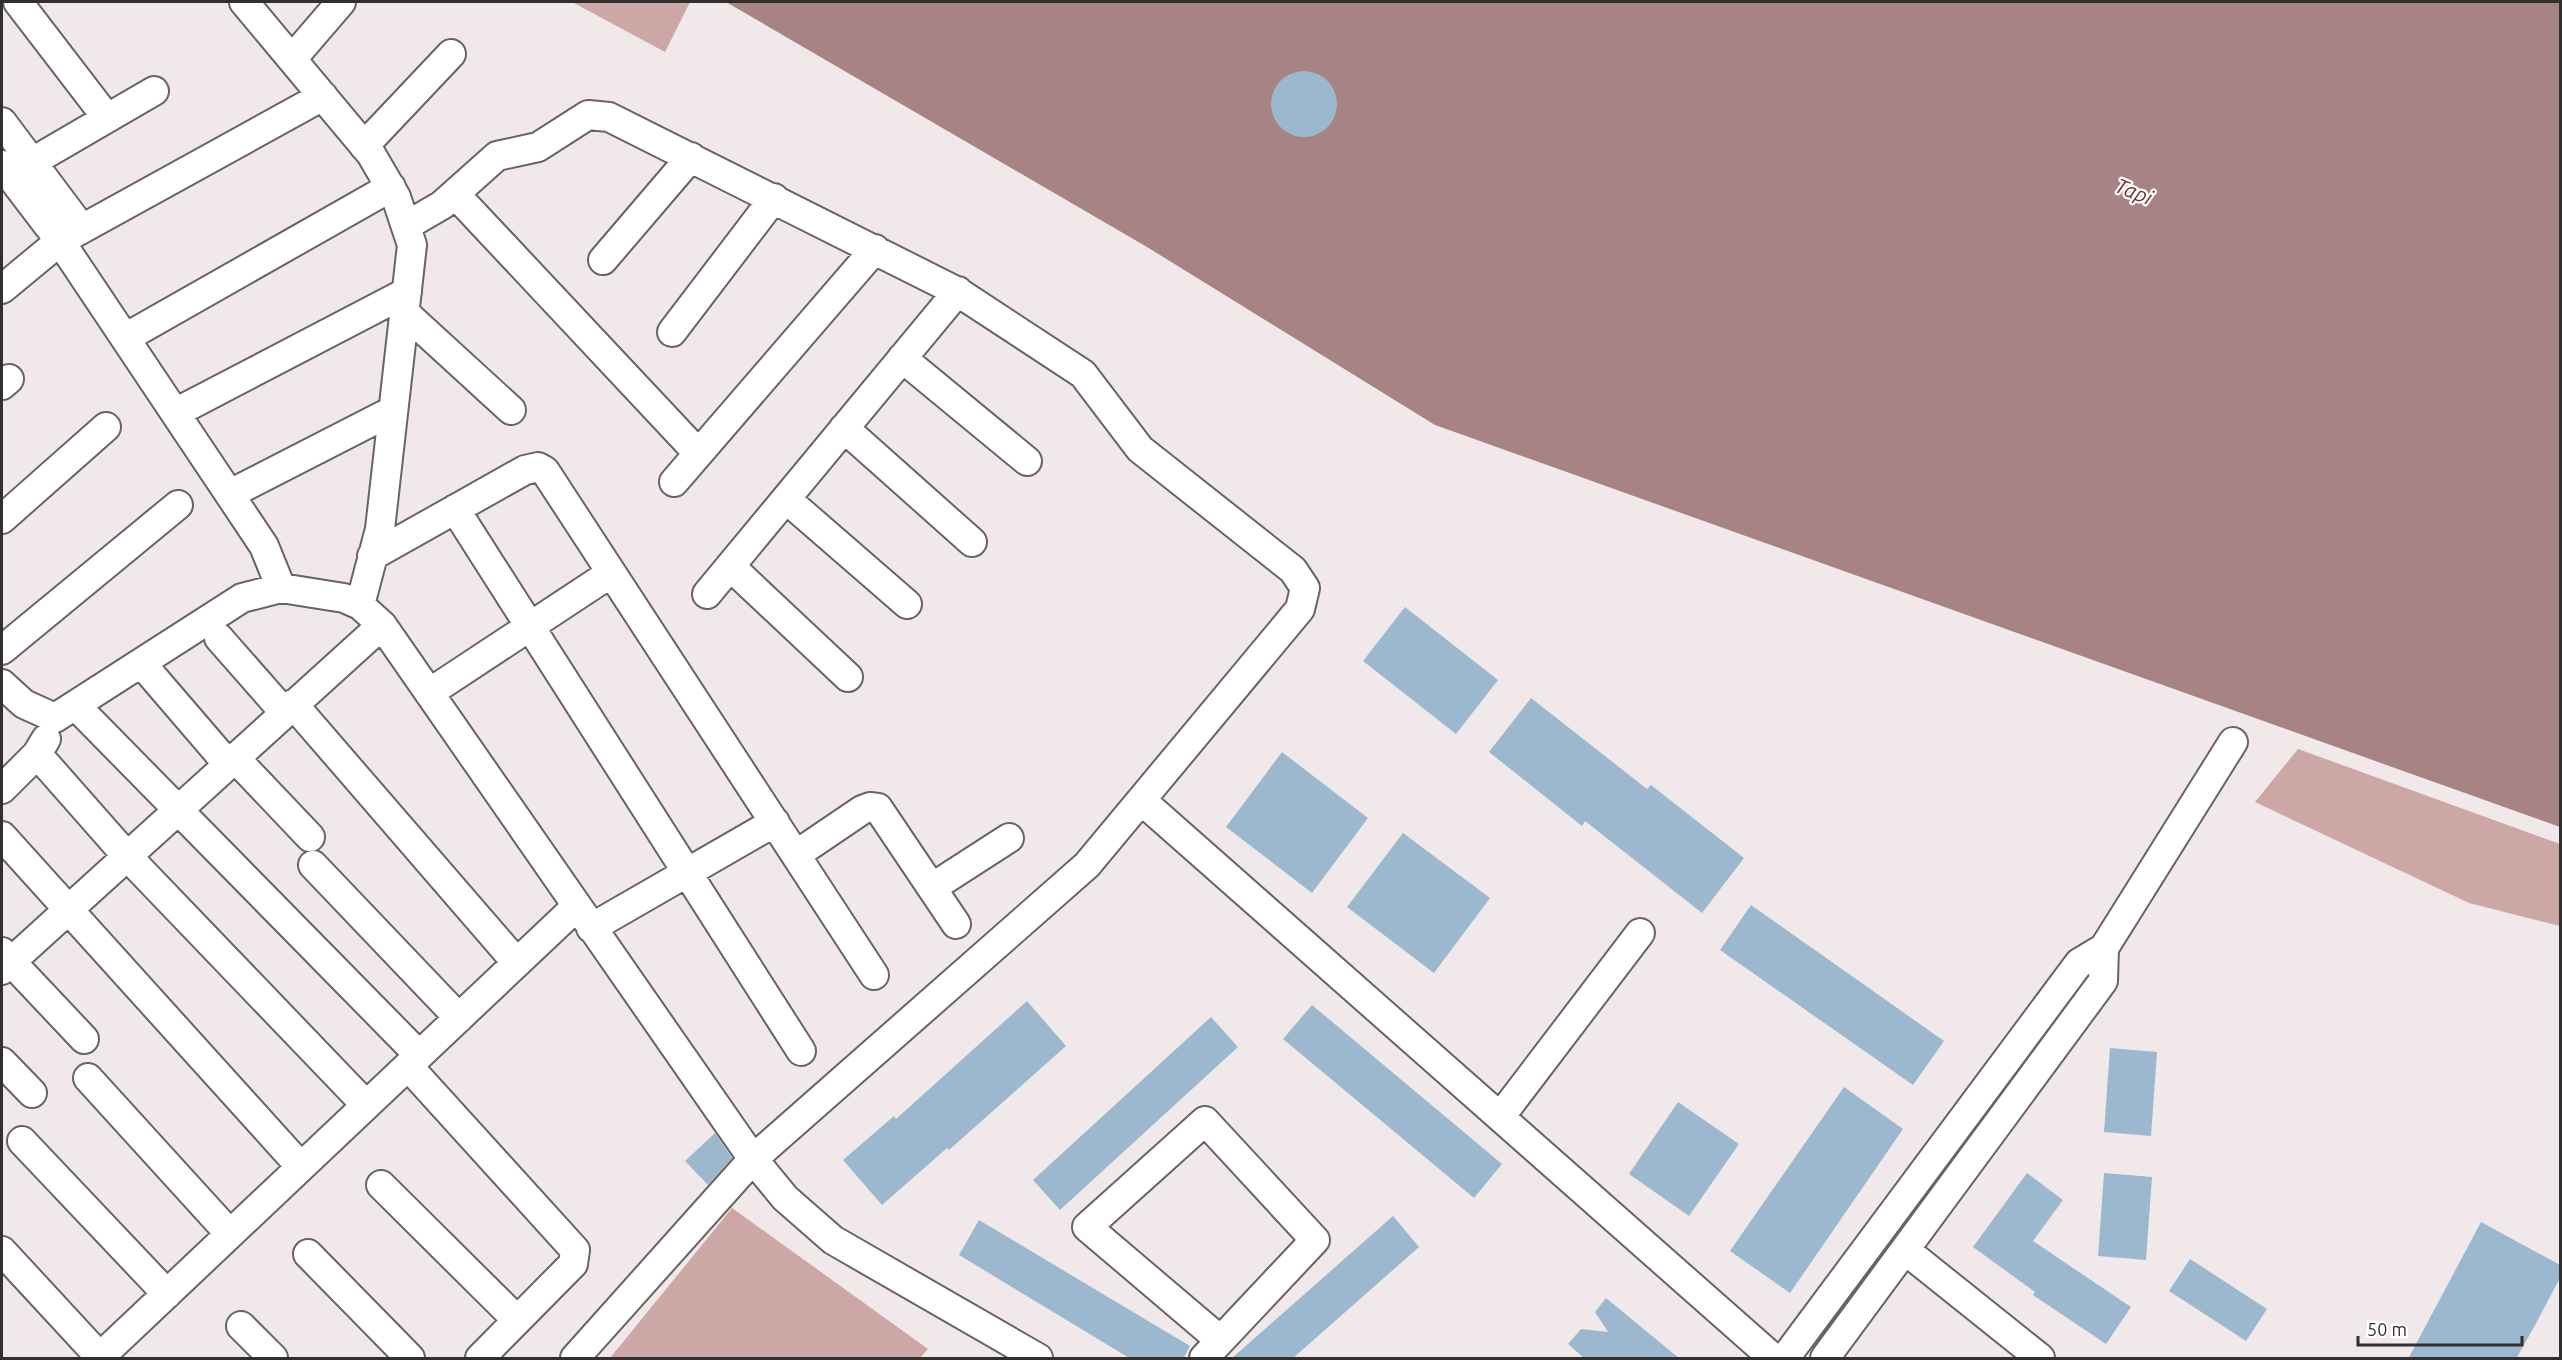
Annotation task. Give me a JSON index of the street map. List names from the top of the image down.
{
  "water": ["Tapi"],
  "scale_bar": "50 m"
}
